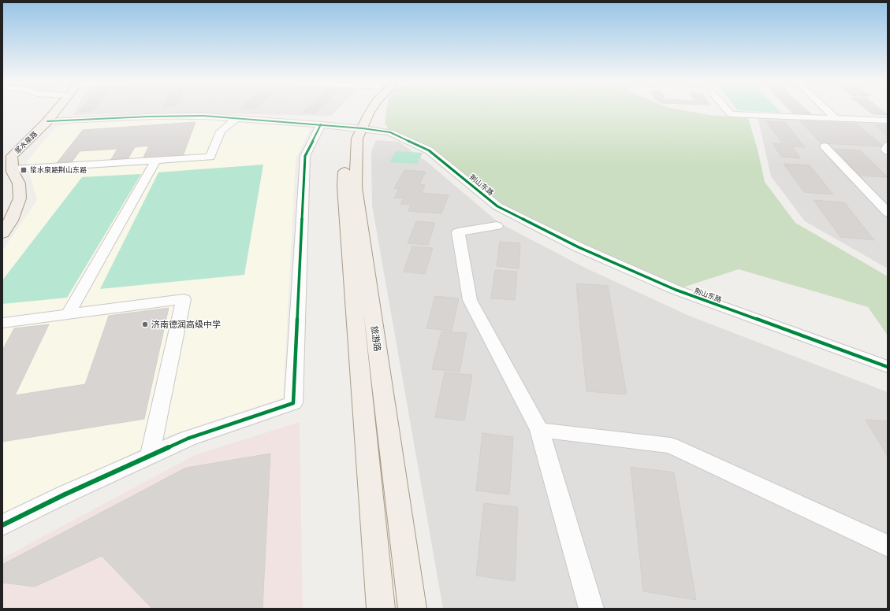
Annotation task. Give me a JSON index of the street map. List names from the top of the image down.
{
  "streets": {
    "main road": ["浆水泉路", "旅游路"],
    "street": ["荆山东路"]
  },
  "crossings": [
    ["浆水泉路", "荆山东路"],
    ["荆山东路", "旅游路"]
  ],
  "places": {
    "transit": ["浆水泉路荆山东路"],
    "other": ["济南德润高级中学"]
  }
}
